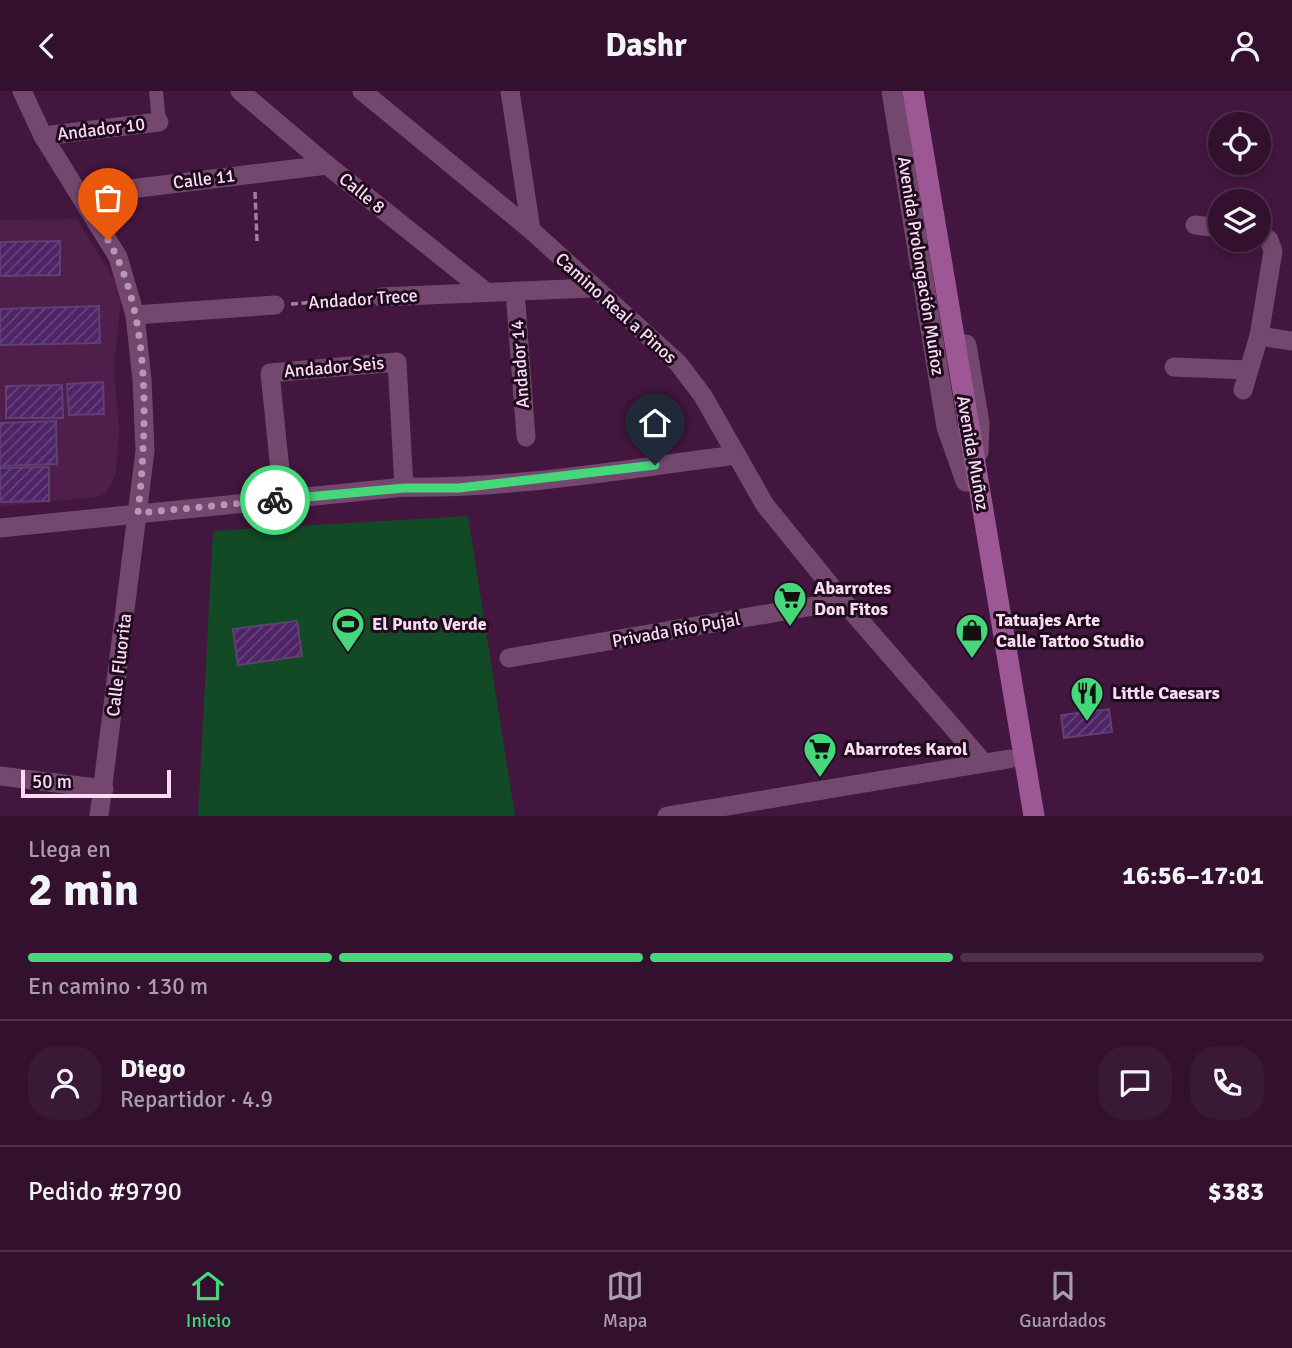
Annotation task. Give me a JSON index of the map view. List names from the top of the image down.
{
  "streets": {
    "main road": ["Avenida Muñoz"],
    "street": [
      "Andador 10",
      "Calle 11",
      "Calle 8",
      "Avenida Prolongación Muñoz",
      "Andador Trece",
      "Camino Real a Pinos",
      "Andador 14",
      "Andador Seis",
      "Privada Río Pujal",
      "Calle Fluorita"
    ]
  },
  "crossings": [
    ["Andador 10", "Calle Fluorita"],
    ["Calle 11", "Calle 8"],
    ["Calle 11", "Calle Fluorita"],
    ["Calle 8", "Andador Trece"],
    ["Avenida Prolongación Muñoz", "Avenida Muñoz"],
    ["Andador Trece", "Camino Real a Pinos"],
    ["Andador Trece", "Andador 14"],
    ["Camino Real a Pinos", "Privada Río Pujal"]
  ],
  "places": {
    "supermarket": ["Abarrotes Don Fitos", "Abarrotes Karol"],
    "sports": ["El Punto Verde"],
    "shop": ["Tatuajes Arte Calle Tattoo Studio"],
    "restaurant": ["Little Caesars"]
  },
  "scale_bar": "50 m",
  "page": {
    "header": "Dashr",
    "scale": "50 m",
    "heading": ["2 min", "Llega en", "16:56–17:01"],
    "panel": [
      "Diego",
      "Repartidor · 4.9",
      "Pedido #9790",
      "$383"
    ],
    "bar": "En camino · 130 m",
    "tabs": ["Inicio", "Mapa", "Guardados"]
  }
}
